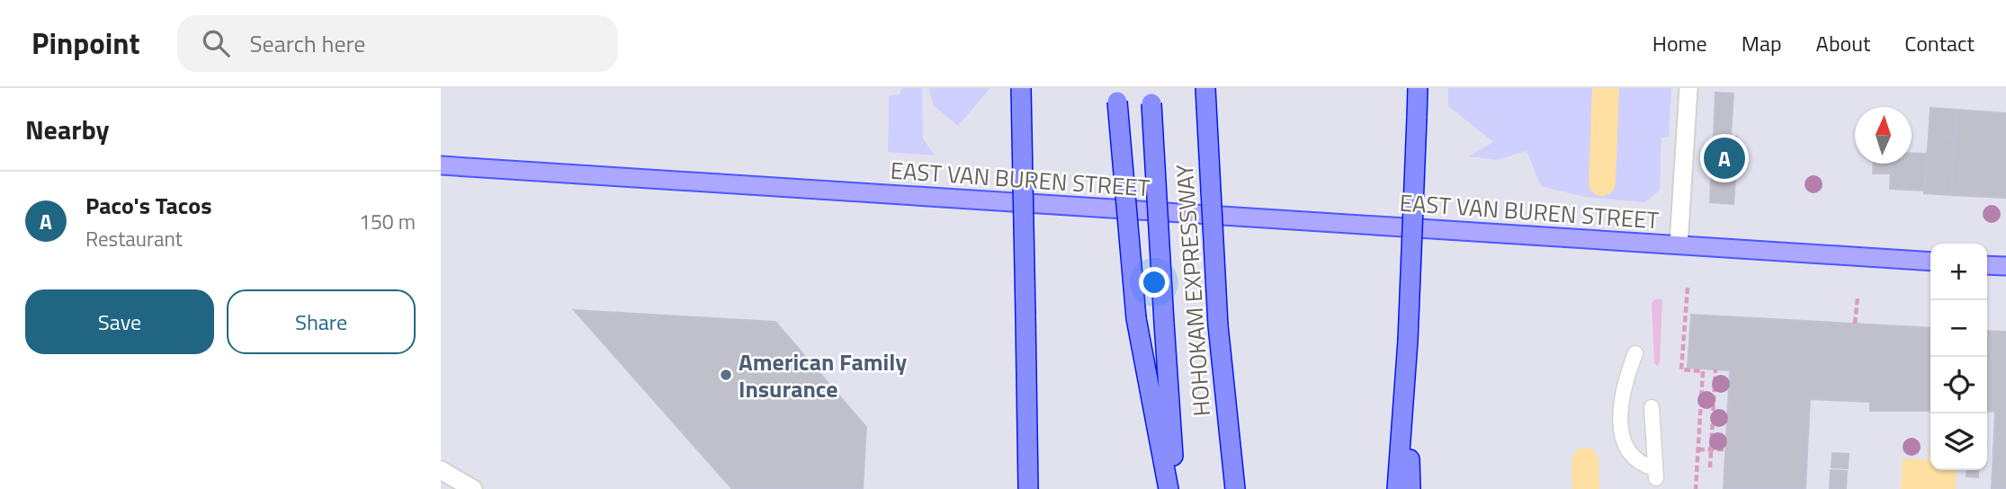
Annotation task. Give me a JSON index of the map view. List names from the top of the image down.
{
  "streets": {
    "highway": ["HOHOKAM EXPRESSWAY"],
    "main road": ["EAST VAN BUREN STREET"]
  },
  "places": ["American Family Insurance"],
  "north": "top",
  "page": {
    "header": "Pinpoint",
    "search": "Search here",
    "nav": [
      "Home",
      "Map",
      "About",
      "Contact"
    ],
    "heading": "Nearby",
    "pins": "A",
    "list": [
      {
        "mark": "A",
        "name": "Paco's Tacos",
        "note": "Restaurant",
        "value": "150 m"
      }
    ],
    "map_buttons": ["+", "−"],
    "buttons": ["Save", "Share"]
  }
}
